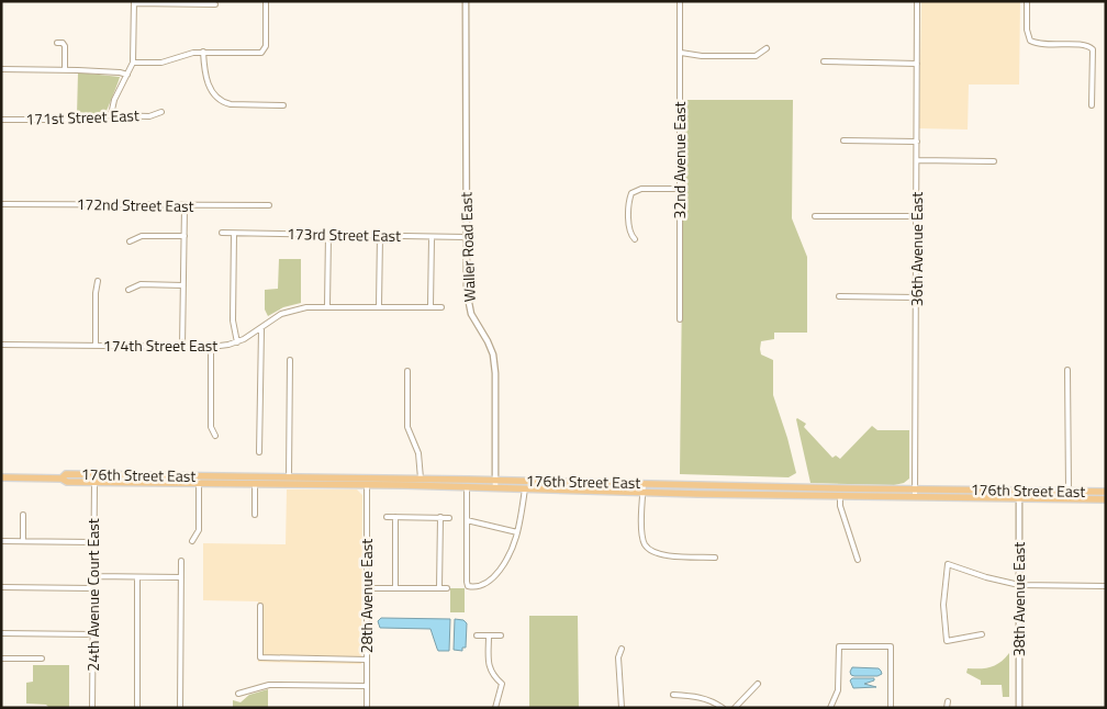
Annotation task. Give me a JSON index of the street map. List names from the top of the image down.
{
  "streets": {
    "main road": ["176th Street East"],
    "street": [
      "171st Street East",
      "32nd Avenue East",
      "172nd Street East",
      "173rd Street East",
      "Waller Road East",
      "36th Avenue East",
      "174th Street East",
      "24th Avenue Court East",
      "28th Avenue East",
      "38th Avenue East"
    ]
  },
  "crossings": [
    ["173rd Street East", "Waller Road East"],
    ["Waller Road East", "176th Street East"],
    ["36th Avenue East", "176th Street East"],
    ["176th Street East", "24th Avenue Court East"],
    ["176th Street East", "28th Avenue East"],
    ["176th Street East", "38th Avenue East"]
  ]
}
